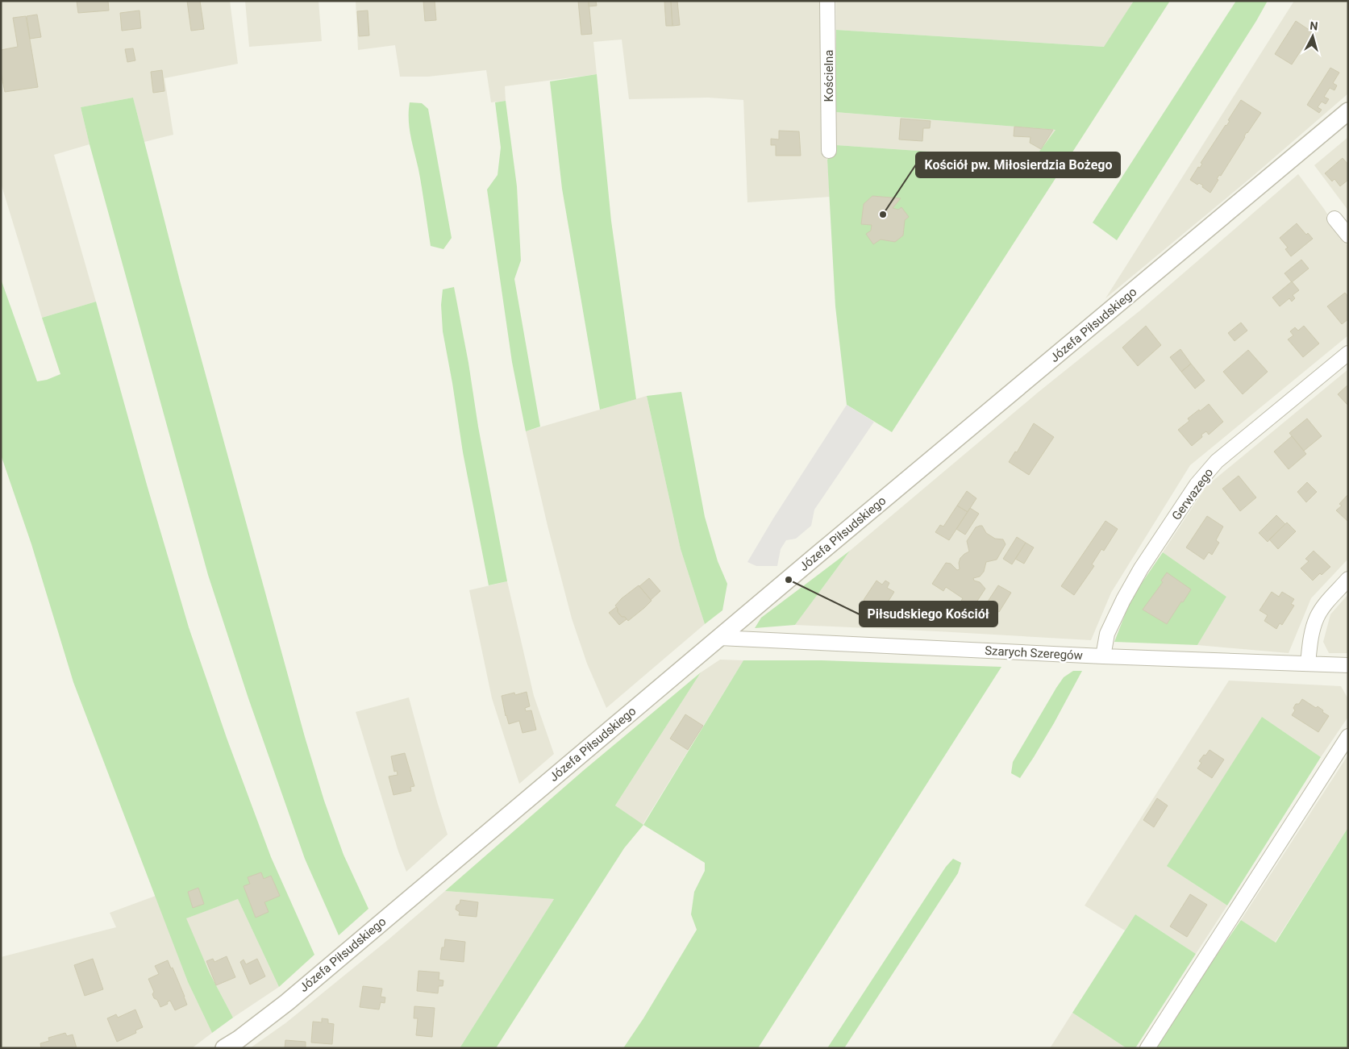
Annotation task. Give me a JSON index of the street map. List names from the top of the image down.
{
  "streets": {
    "street": [
      "Kościelna",
      "Józefa Piłsudskiego",
      "Gerwazego",
      "Szarych Szeregów"
    ]
  },
  "crossings": [
    ["Józefa Piłsudskiego", "Szarych Szeregów"],
    ["Gerwazego", "Szarych Szeregów"]
  ],
  "places": ["Kościół pw. Miłosierdzia Bożego", "Piłsudskiego Kościół"],
  "north": "top"
}
